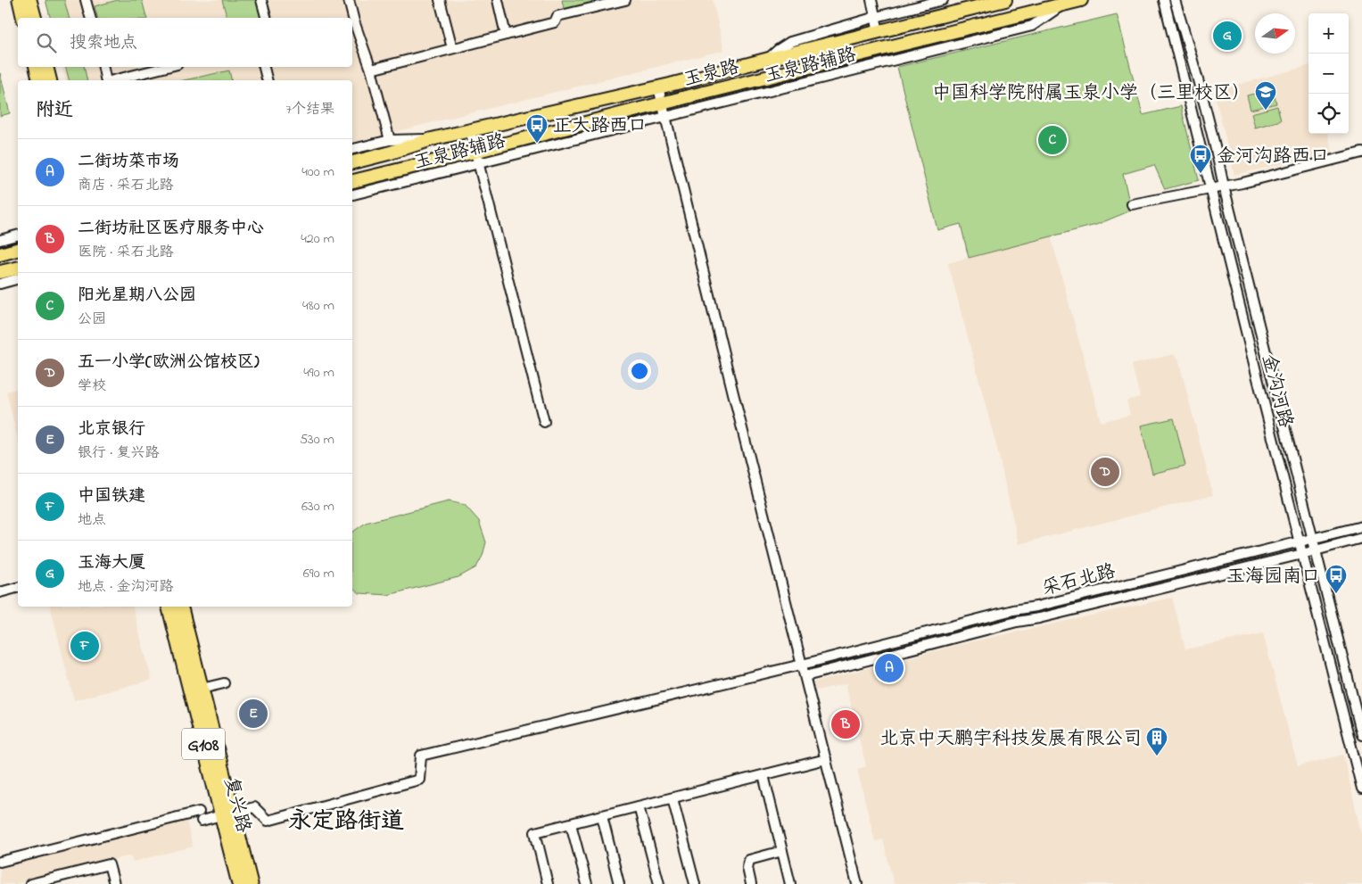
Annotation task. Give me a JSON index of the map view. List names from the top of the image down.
{
  "streets": {
    "highway": ["G108", "复兴路"],
    "main road": ["玉泉路"],
    "street": ["玉泉路辅路", "金沟河路", "采石北路"]
  },
  "crossings": [
    ["玉泉路辅路", "玉泉路"],
    ["金沟河路", "采石北路"],
    ["采石北路", "复兴路"]
  ],
  "districts": ["永定路街道"],
  "places": {
    "school or university": ["中国科学院附属玉泉小学（三里校区）"],
    "bus stop": ["正大路西口", "金河沟路西口", "玉海园南口"],
    "building": ["北京中天鹏宇科技发展有限公司"]
  },
  "north": "right",
  "page": {
    "map_buttons": ["+", "−"],
    "search": "搜索地点",
    "pins": [
      "G",
      "C",
      "D",
      "F",
      "A",
      "E",
      "B"
    ],
    "heading": ["附近", "7个结果"],
    "list": [
      {
        "mark": "A",
        "name": "二街坊菜市场",
        "note": "商店 · 采石北路",
        "value": "400 m"
      },
      {
        "mark": "B",
        "name": "二街坊社区医疗服务中心",
        "note": "医院 · 采石北路",
        "value": "420 m"
      },
      {
        "mark": "C",
        "name": "阳光星期八公园",
        "note": "公园",
        "value": "480 m"
      },
      {
        "mark": "D",
        "name": "五一小学(欧洲公馆校区)",
        "note": "学校",
        "value": "490 m"
      },
      {
        "mark": "E",
        "name": "北京银行",
        "note": "银行 · 复兴路",
        "value": "530 m"
      },
      {
        "mark": "F",
        "name": "中国铁建",
        "note": "地点",
        "value": "630 m"
      },
      {
        "mark": "G",
        "name": "玉海大厦",
        "note": "地点 · 金沟河路",
        "value": "690 m"
      }
    ]
  }
}
